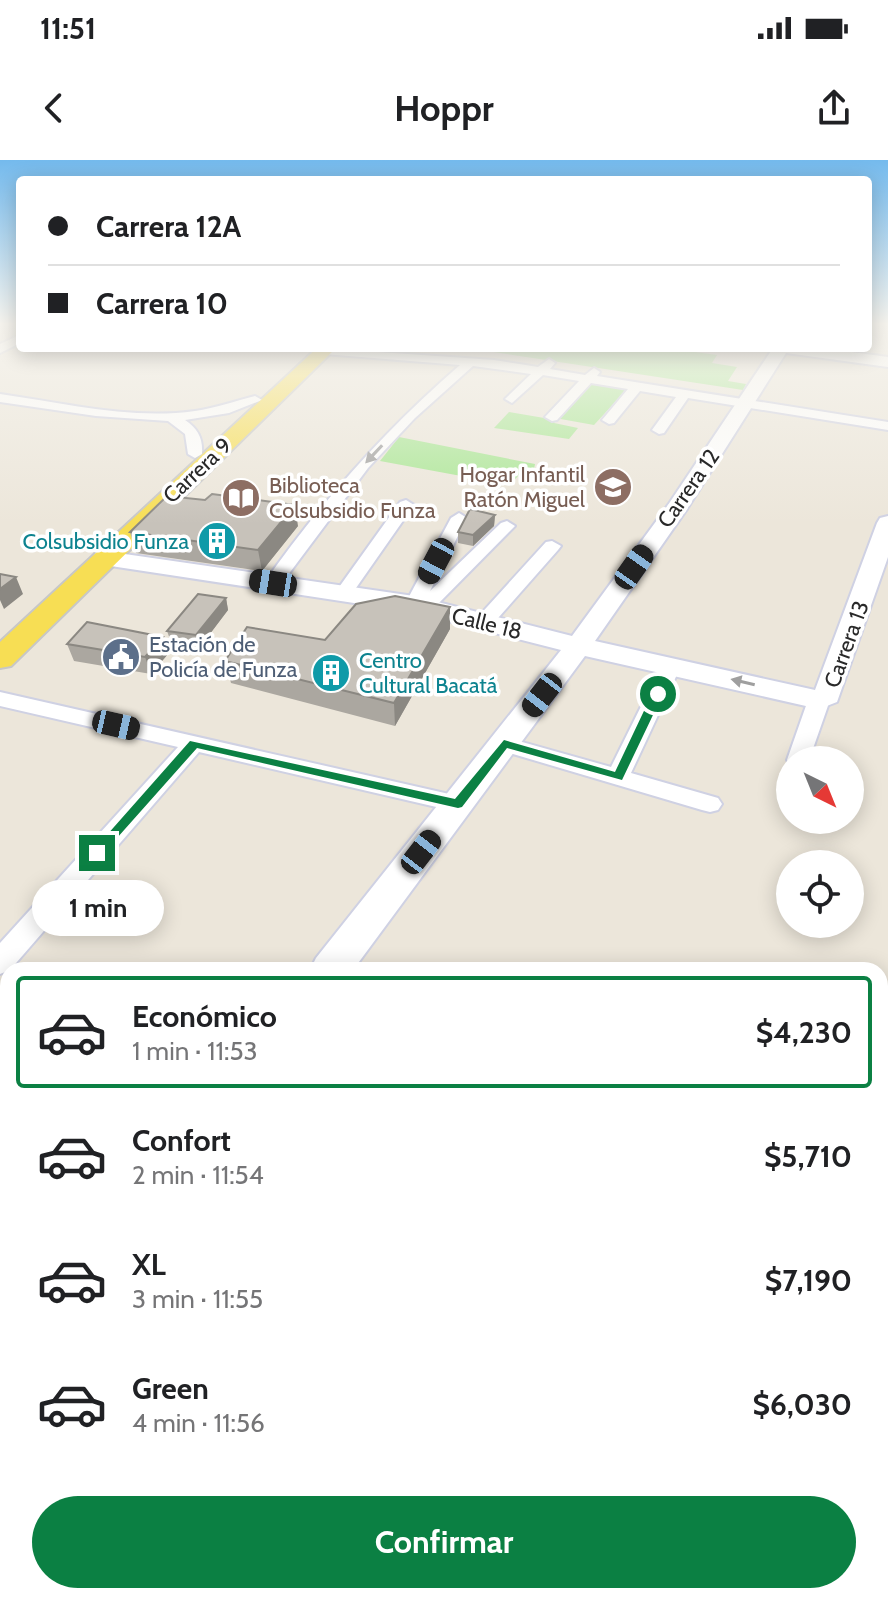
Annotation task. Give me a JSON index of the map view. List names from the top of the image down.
{
  "streets": {
    "main road": [
      "Carrera 9",
      "Carrera 12",
      "Calle 18",
      "Carrera 13"
    ]
  },
  "crossings": [
    ["Carrera 9", "Calle 18"],
    ["Carrera 12", "Calle 18"],
    ["Calle 18", "Carrera 13"]
  ],
  "places": {
    "school or university": ["Hogar Infantil Ratón Miguel"],
    "library": ["Biblioteca Colsubsidio Funza"],
    "building": ["Colsubsidio Funza", "Centro Cultural Bacatá"],
    "public building": ["Estación de Policía de Funza"]
  },
  "north": "bottom right",
  "page": {
    "status": "11:51",
    "header": "Hoppr",
    "banner": ["Carrera 12A", "Carrera 10"],
    "bubble": "1 min",
    "list": [
      {
        "name": "Económico",
        "note": "1 min · 11:53",
        "value": "$4,230"
      },
      {
        "name": "Confort",
        "note": "2 min · 11:54",
        "value": "$5,710"
      },
      {
        "name": "XL",
        "note": "3 min · 11:55",
        "value": "$7,190"
      },
      {
        "name": "Green",
        "note": "4 min · 11:56",
        "value": "$6,030"
      }
    ],
    "buttons": "Confirmar"
  }
}
